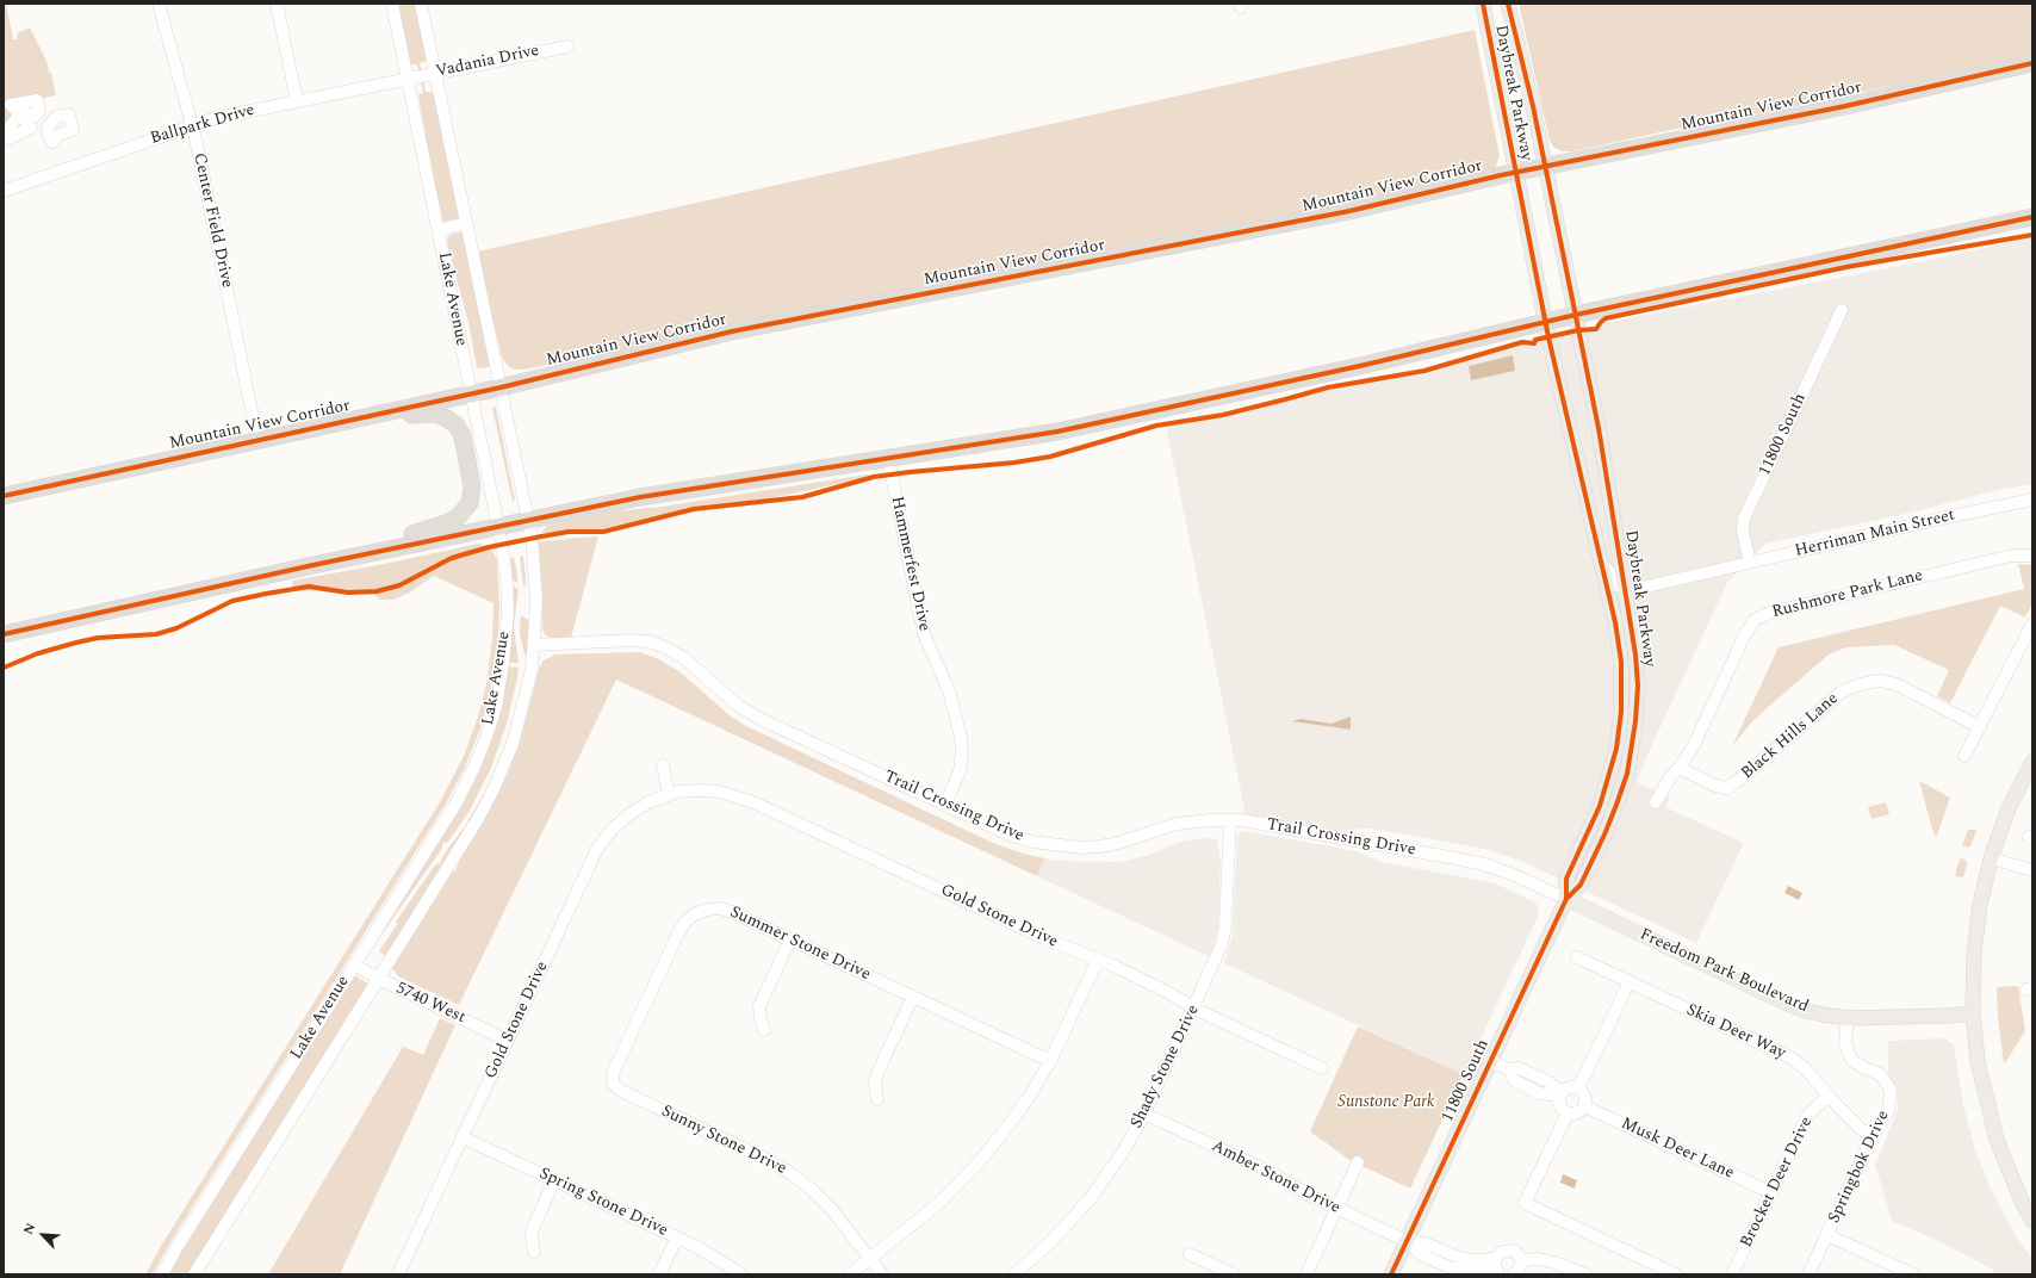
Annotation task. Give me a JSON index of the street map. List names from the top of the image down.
{
  "streets": {
    "highway": ["Mountain View Corridor"],
    "main road": ["Daybreak Parkway", "11800 South", "Freedom Park Boulevard"],
    "street": [
      "Vadania Drive",
      "Ballpark Drive",
      "Center Field Drive",
      "Lake Avenue",
      "Herriman Main Street",
      "Hammerfest Drive",
      "Rushmore Park Lane",
      "Black Hills Lane",
      "Trail Crossing Drive",
      "Gold Stone Drive",
      "Summer Stone Drive",
      "5740 West",
      "Skia Deer Way",
      "Shady Stone Drive",
      "Sunny Stone Drive",
      "Musk Deer Lane",
      "Springbok Drive",
      "Amber Stone Drive",
      "Brocket Deer Drive",
      "Spring Stone Drive"
    ]
  },
  "crossings": [
    ["Vadania Drive", "Ballpark Drive"],
    ["Vadania Drive", "Lake Avenue"],
    ["Daybreak Parkway", "Mountain View Corridor"],
    ["Daybreak Parkway", "11800 South"],
    ["Daybreak Parkway", "Herriman Main Street"],
    ["Daybreak Parkway", "Trail Crossing Drive"],
    ["Daybreak Parkway", "Freedom Park Boulevard"],
    ["Mountain View Corridor", "Center Field Drive"],
    ["Mountain View Corridor", "Lake Avenue"],
    ["Ballpark Drive", "Center Field Drive"],
    ["Ballpark Drive", "Lake Avenue"],
    ["Lake Avenue", "Trail Crossing Drive"],
    ["Lake Avenue", "5740 West"],
    ["11800 South", "Herriman Main Street"],
    ["11800 South", "Trail Crossing Drive"],
    ["11800 South", "Freedom Park Boulevard"],
    ["11800 South", "Amber Stone Drive"],
    ["Hammerfest Drive", "Trail Crossing Drive"],
    ["Rushmore Park Lane", "Black Hills Lane"],
    ["Trail Crossing Drive", "Freedom Park Boulevard"],
    ["Trail Crossing Drive", "Shady Stone Drive"],
    ["Gold Stone Drive", "5740 West"],
    ["Gold Stone Drive", "Shady Stone Drive"],
    ["Gold Stone Drive", "Spring Stone Drive"],
    ["Summer Stone Drive", "Sunny Stone Drive"],
    ["Freedom Park Boulevard", "Springbok Drive"],
    ["Skia Deer Way", "Springbok Drive"],
    ["Skia Deer Way", "Brocket Deer Drive"],
    ["Shady Stone Drive", "Amber Stone Drive"],
    ["Musk Deer Lane", "Brocket Deer Drive"]
  ],
  "parks": ["Sunstone Park"],
  "north": "top left"
}
